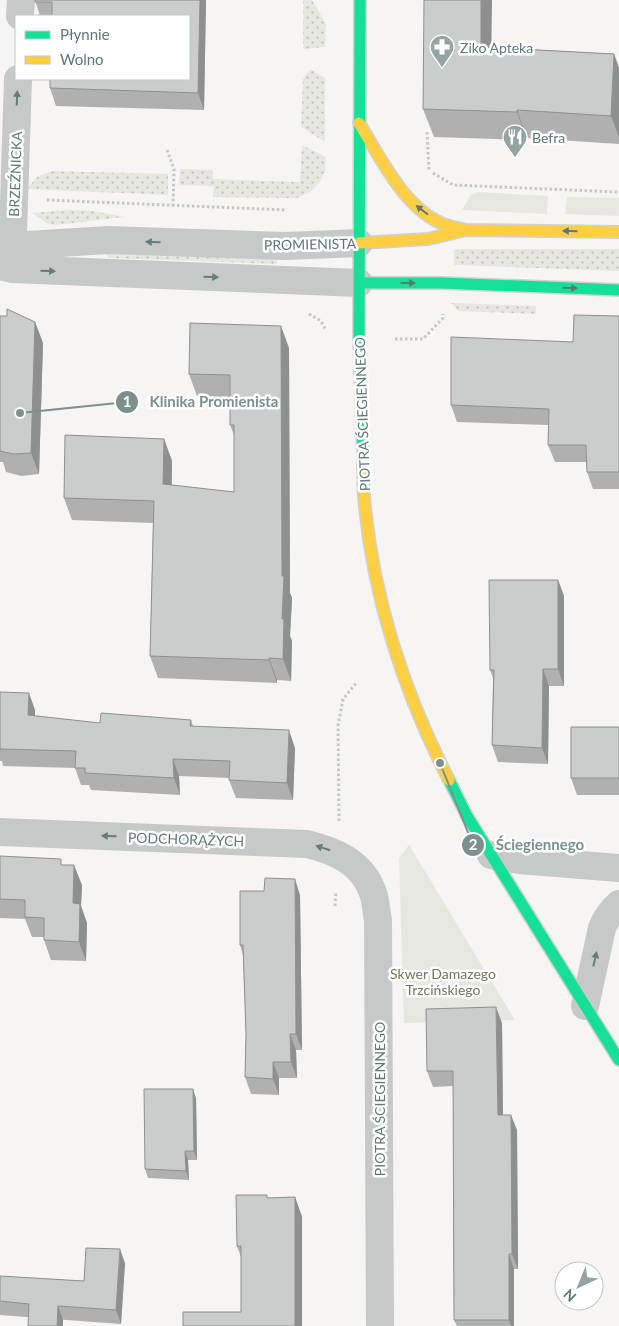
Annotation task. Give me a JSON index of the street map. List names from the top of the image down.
{
  "streets": {
    "street": [
      "BRZEŹNICKA",
      "PROMIENISTA",
      "PIOTRA ŚCIEGIENNEGO",
      "PODCHORĄŻYCH"
    ]
  },
  "crossings": [
    ["BRZEŹNICKA", "PROMIENISTA"],
    ["PROMIENISTA", "PIOTRA ŚCIEGIENNEGO"],
    ["PIOTRA ŚCIEGIENNEGO", "PODCHORĄŻYCH"]
  ],
  "one_way": ["BRZEŹNICKA", "PODCHORĄŻYCH"],
  "parks": ["Skwer Damazego Trzcińskiego"],
  "places": {
    "pharmacy": ["Ziko Apteka"],
    "restaurant": ["Befra"],
    "other": ["Klinika Promienista", "Ściegiennego"]
  },
  "legend": ["Płynnie", "Wolno"],
  "north": "bottom left"
}
